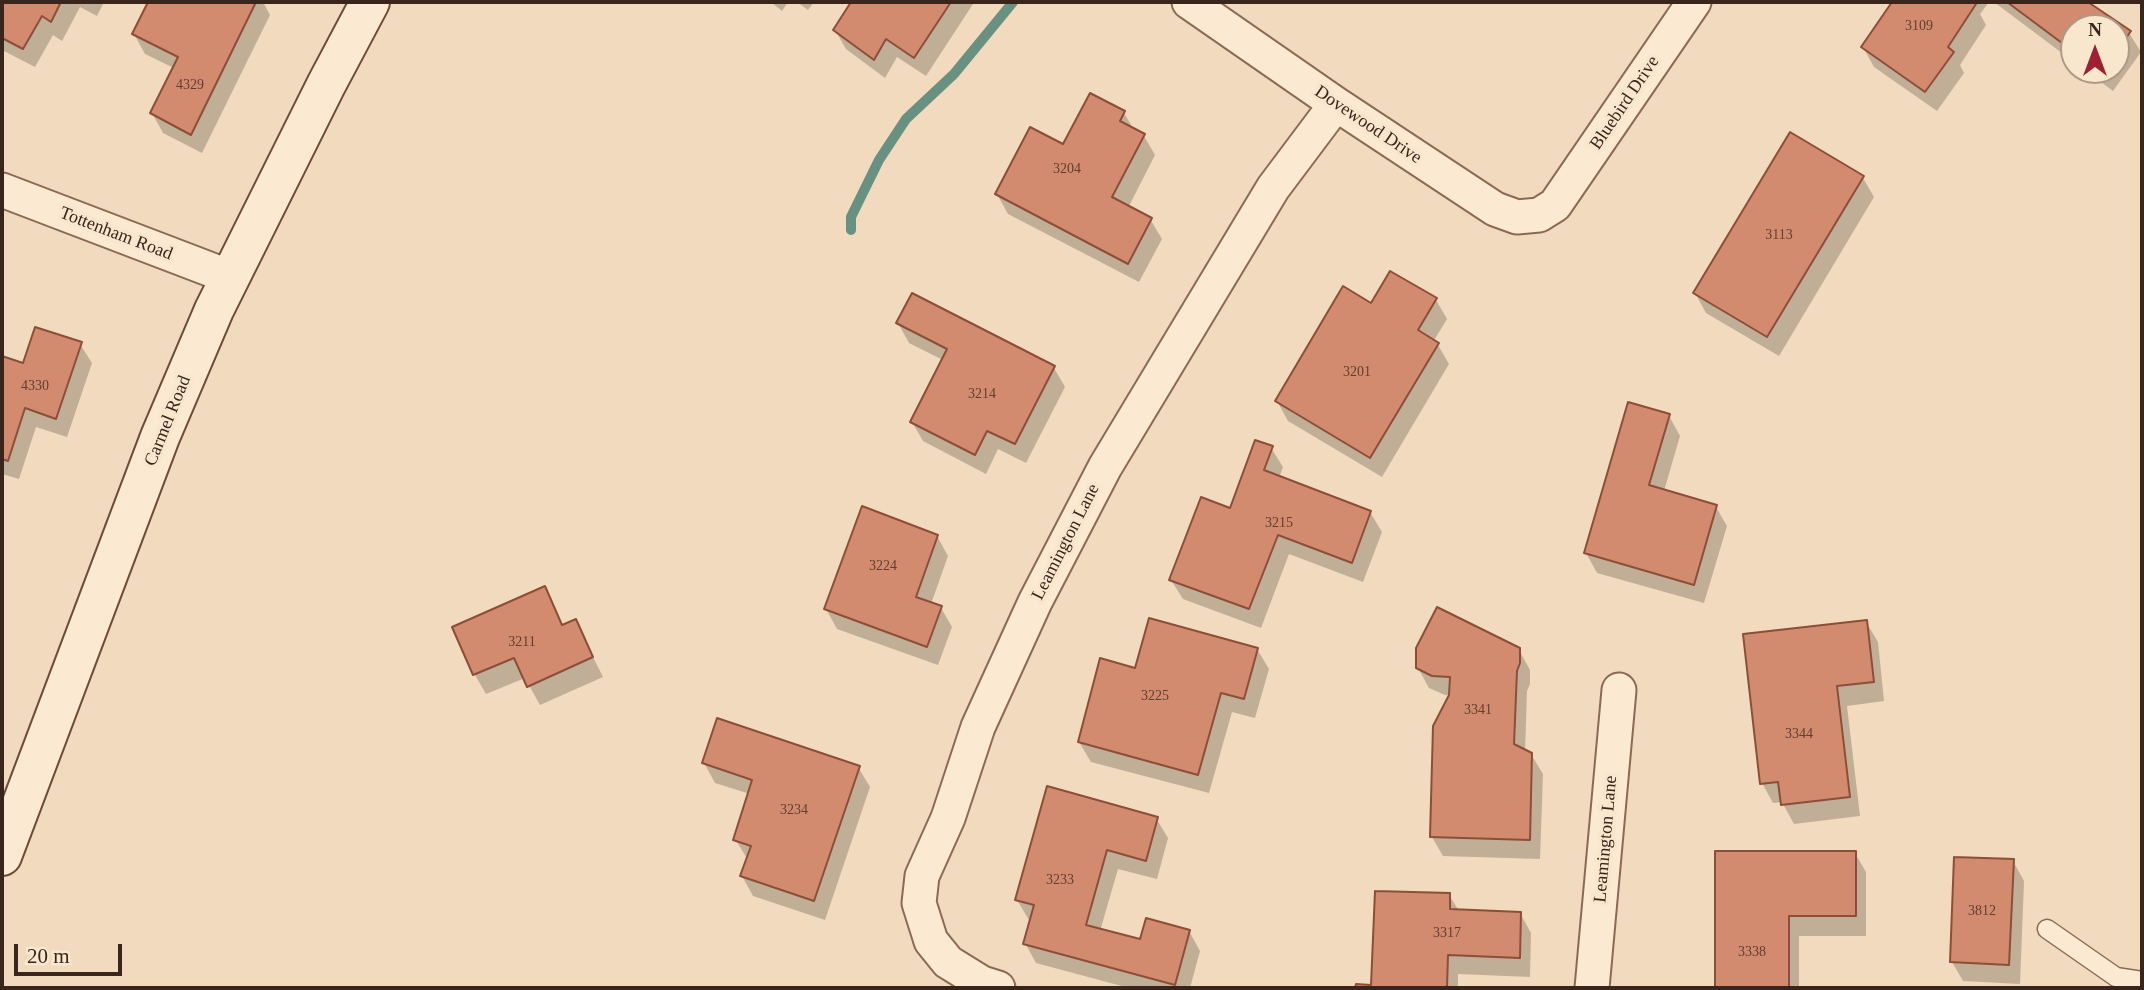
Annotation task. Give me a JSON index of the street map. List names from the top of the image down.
{
  "streets": {
    "main road": ["Carmel Road"],
    "street": [
      "Bluebird Drive",
      "Dovewood Drive",
      "Tottenham Road",
      "Leamington Lane"
    ]
  },
  "crossings": [
    ["Bluebird Drive", "Dovewood Drive"],
    ["Dovewood Drive", "Leamington Lane"],
    ["Tottenham Road", "Carmel Road"]
  ],
  "house_numbers": [
    "3109",
    "4329",
    "3204",
    "3113",
    "3201",
    "4330",
    "3214",
    "3215",
    "3224",
    "3211",
    "3225",
    "3341",
    "3344",
    "3234",
    "3233",
    "3812",
    "3317",
    "3338"
  ],
  "scale_bar": "20 m",
  "north": "top"
}
